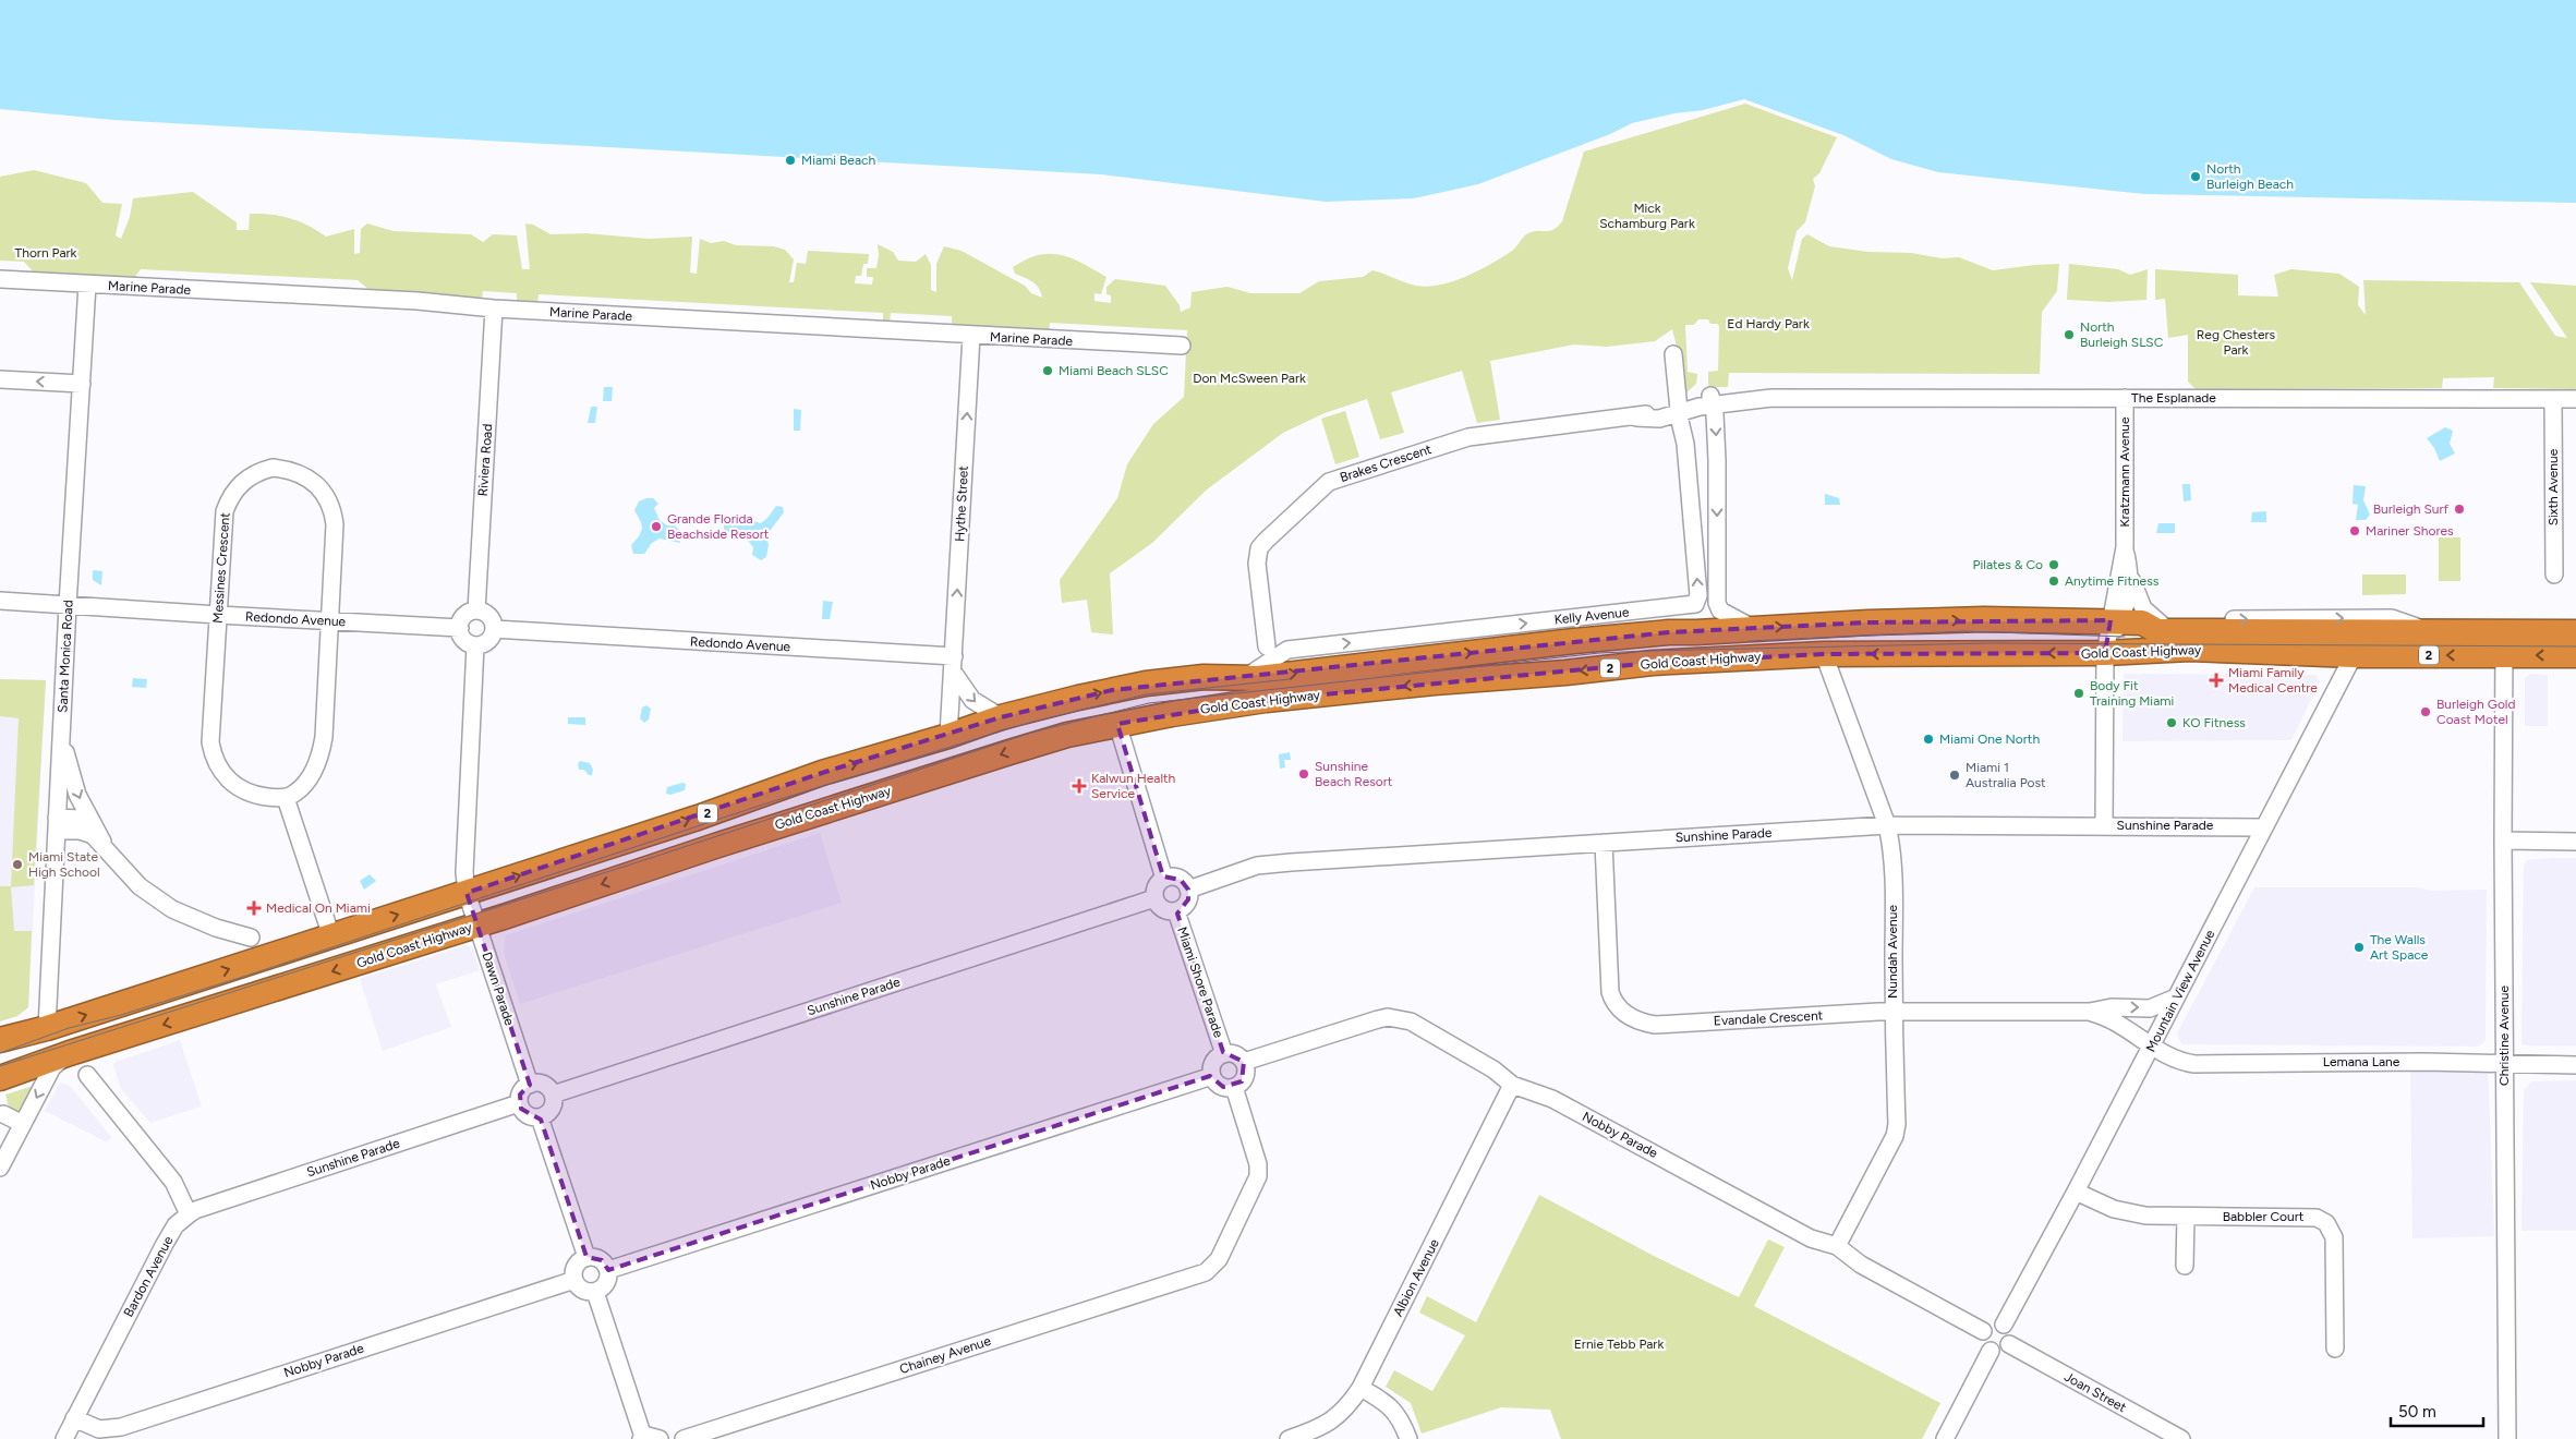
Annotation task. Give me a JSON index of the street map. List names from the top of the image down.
{
  "streets": {
    "highway": ["Gold Coast Highway", "2"],
    "street": [
      "Marine Parade",
      "The Esplanade",
      "Riviera Road",
      "Brakes Crescent",
      "Kratzmann Avenue",
      "Sixth Avenue",
      "Hythe Street",
      "Messines Crescent",
      "Kelly Avenue",
      "Redondo Avenue",
      "Santa Monica Road",
      "Sunshine Parade",
      "Nundah Avenue",
      "Miami Shore Parade",
      "Dawn Parade",
      "Mountain View Avenue",
      "Evandale Crescent",
      "Christine Avenue",
      "Lemana Lane",
      "Nobby Parade",
      "Babbler Court",
      "Bardon Avenue",
      "Albion Avenue",
      "Chainey Avenue",
      "Joan Street"
    ]
  },
  "crossings": [
    ["Marine Parade", "Riviera Road"],
    ["Marine Parade", "Hythe Street"],
    ["Marine Parade", "Santa Monica Road"],
    ["The Esplanade", "Brakes Crescent"],
    ["The Esplanade", "Kratzmann Avenue"],
    ["The Esplanade", "Sixth Avenue"],
    ["Riviera Road", "Redondo Avenue"],
    ["Brakes Crescent", "Kelly Avenue"],
    ["Kratzmann Avenue", "Gold Coast Highway"],
    ["Hythe Street", "Redondo Avenue"],
    ["Hythe Street", "Gold Coast Highway"],
    ["Messines Crescent", "Redondo Avenue"],
    ["Kelly Avenue", "Gold Coast Highway"],
    ["Redondo Avenue", "Santa Monica Road"],
    ["Gold Coast Highway", "Santa Monica Road"],
    ["Gold Coast Highway", "Nundah Avenue"],
    ["Gold Coast Highway", "Dawn Parade"],
    ["Gold Coast Highway", "Mountain View Avenue"],
    ["Gold Coast Highway", "Christine Avenue"],
    ["Sunshine Parade", "Nundah Avenue"],
    ["Sunshine Parade", "Miami Shore Parade"],
    ["Sunshine Parade", "Dawn Parade"],
    ["Sunshine Parade", "Mountain View Avenue"],
    ["Sunshine Parade", "Evandale Crescent"],
    ["Sunshine Parade", "Bardon Avenue"],
    ["Nundah Avenue", "Evandale Crescent"],
    ["Nundah Avenue", "Nobby Parade"],
    ["Miami Shore Parade", "Nobby Parade"],
    ["Miami Shore Parade", "Chainey Avenue"],
    ["Mountain View Avenue", "Evandale Crescent"],
    ["Mountain View Avenue", "Lemana Lane"],
    ["Mountain View Avenue", "Nobby Parade"],
    ["Mountain View Avenue", "Babbler Court"],
    ["Mountain View Avenue", "Joan Street"],
    ["Evandale Crescent", "Lemana Lane"],
    ["Christine Avenue", "Lemana Lane"],
    ["Nobby Parade", "Bardon Avenue"],
    ["Nobby Parade", "Albion Avenue"],
    ["Nobby Parade", "Chainey Avenue"],
    ["Nobby Parade", "Joan Street"]
  ],
  "one_way": ["Hythe Street"],
  "parks": [
    "Mick Schamburg Park",
    "Thorn Park",
    "Ed Hardy Park",
    "Reg Chesters Park",
    "Don McSween Park",
    "Ernie Tebb Park"
  ],
  "places": {
    "other": [
      "Miami Beach",
      "North Burleigh Beach",
      "North Burleigh SLSC",
      "Miami Beach SLSC",
      "Burleigh Surf",
      "Grande Florida Beachside Resort",
      "Mariner Shores",
      "Pilates & Co",
      "Anytime Fitness",
      "Body Fit Training Miami",
      "Burleigh Gold Coast Motel",
      "KO Fitness",
      "Miami One North",
      "Sunshine Beach Resort",
      "Miami 1 Australia Post",
      "Miami State High School",
      "The Walls Art Space"
    ],
    "health": ["Miami Family Medical Centre", "Kalwun Health Service", "Medical On Miami"]
  },
  "scale_bar": "50 m"
}
